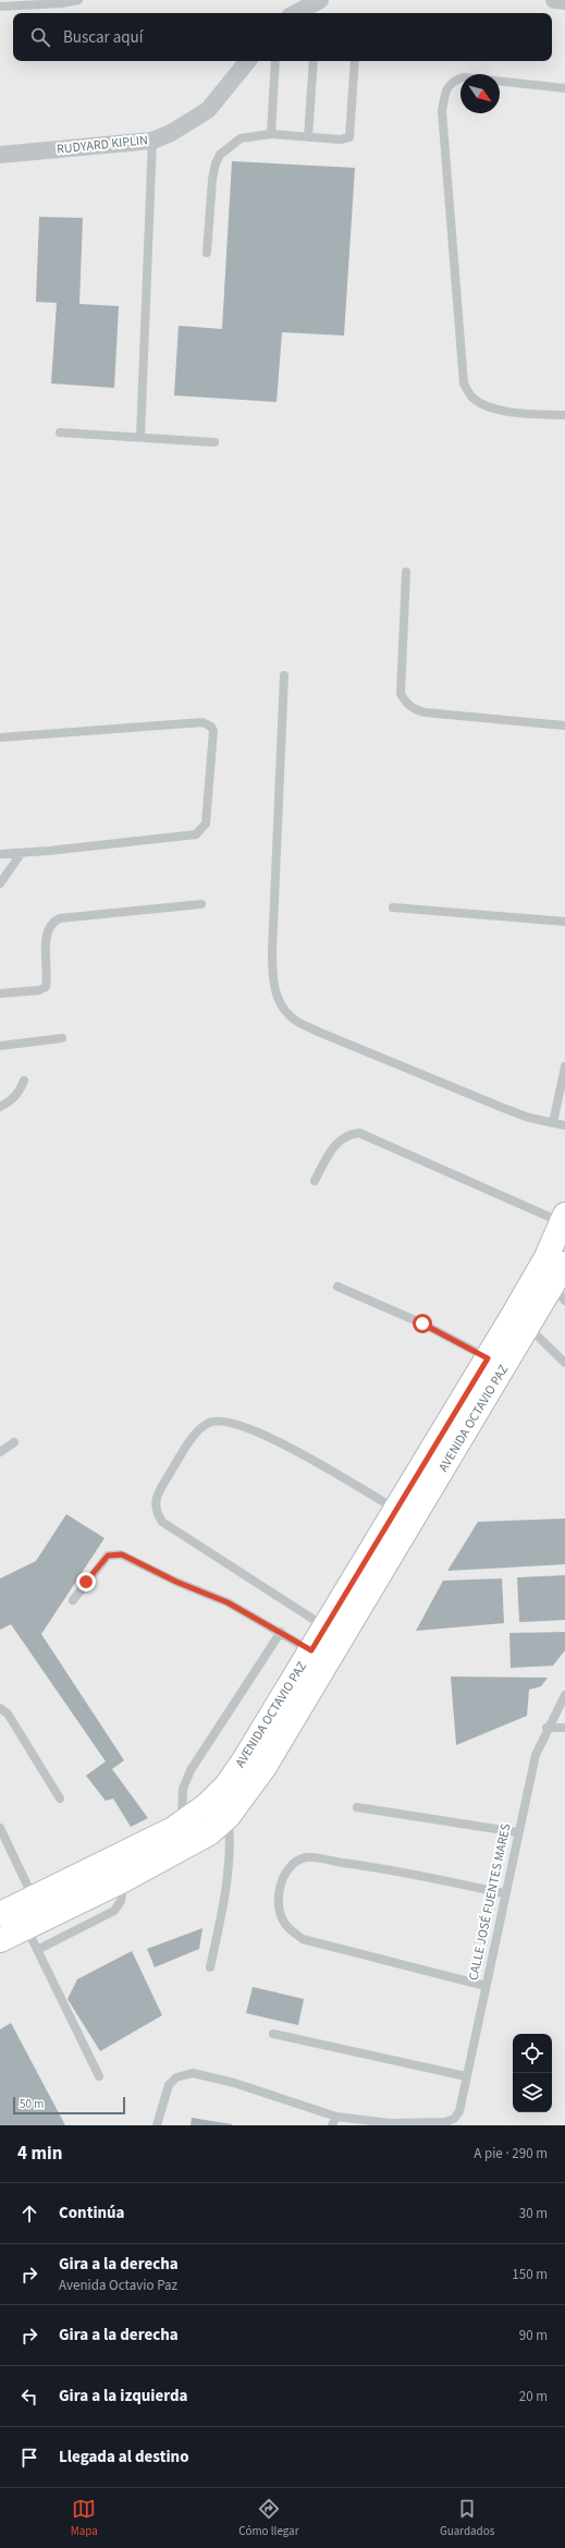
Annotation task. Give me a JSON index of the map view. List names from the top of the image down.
{
  "streets": {
    "street": ["RUDYARD KIPLIN", "AVENIDA OCTAVIO PAZ"],
    "lane": ["CALLE JOSÉ FUENTES MARES"]
  },
  "scale_bar": "50 m",
  "north": "bottom right",
  "page": {
    "search": "Buscar aquí",
    "scale": "50 m",
    "heading": ["4 min", "A pie · 290 m"],
    "list": [
      ["Continúa", "30 m"],
      ["Gira a la derecha", "Avenida Octavio Paz", "150 m"],
      ["Gira a la derecha", "90 m"],
      ["Gira a la izquierda", "20 m"],
      "Llegada al destino"
    ],
    "nav": ["Mapa", "Cómo llegar", "Guardados"]
  }
}
